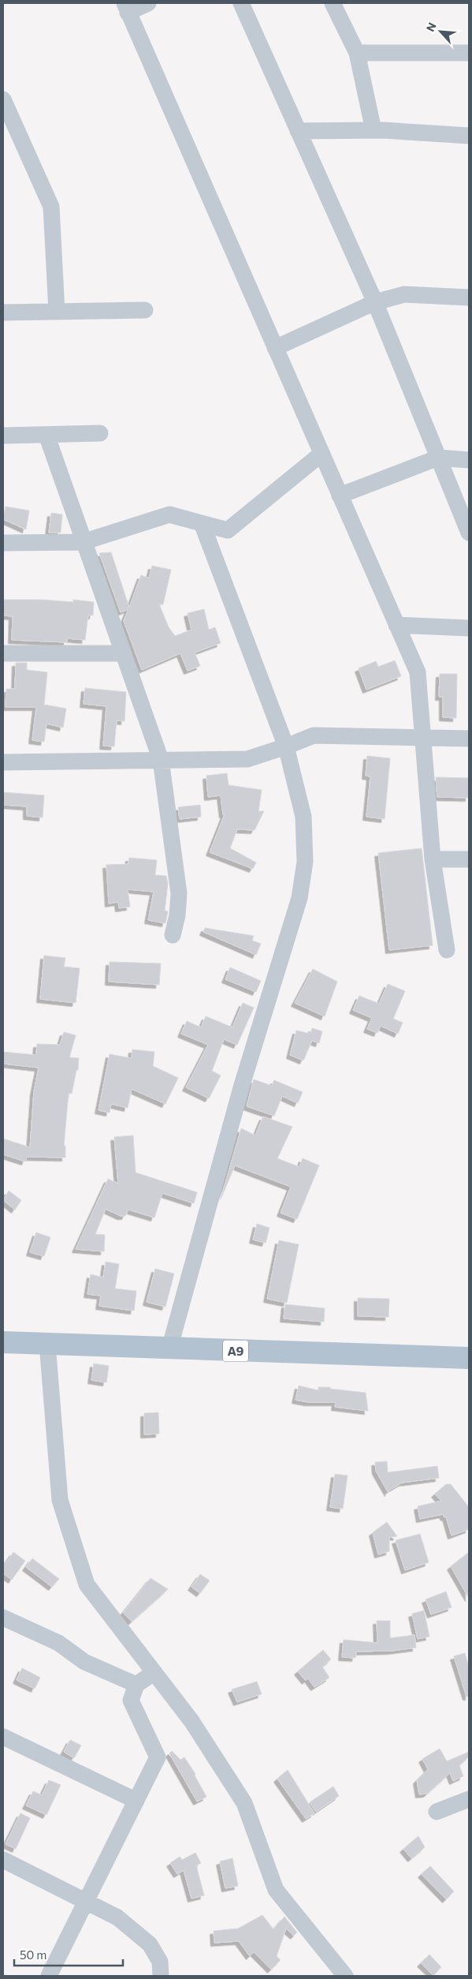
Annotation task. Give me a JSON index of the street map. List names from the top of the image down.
{
  "streets": {
    "main road": ["A9"]
  },
  "scale_bar": "50 m",
  "north": "top left"
}
